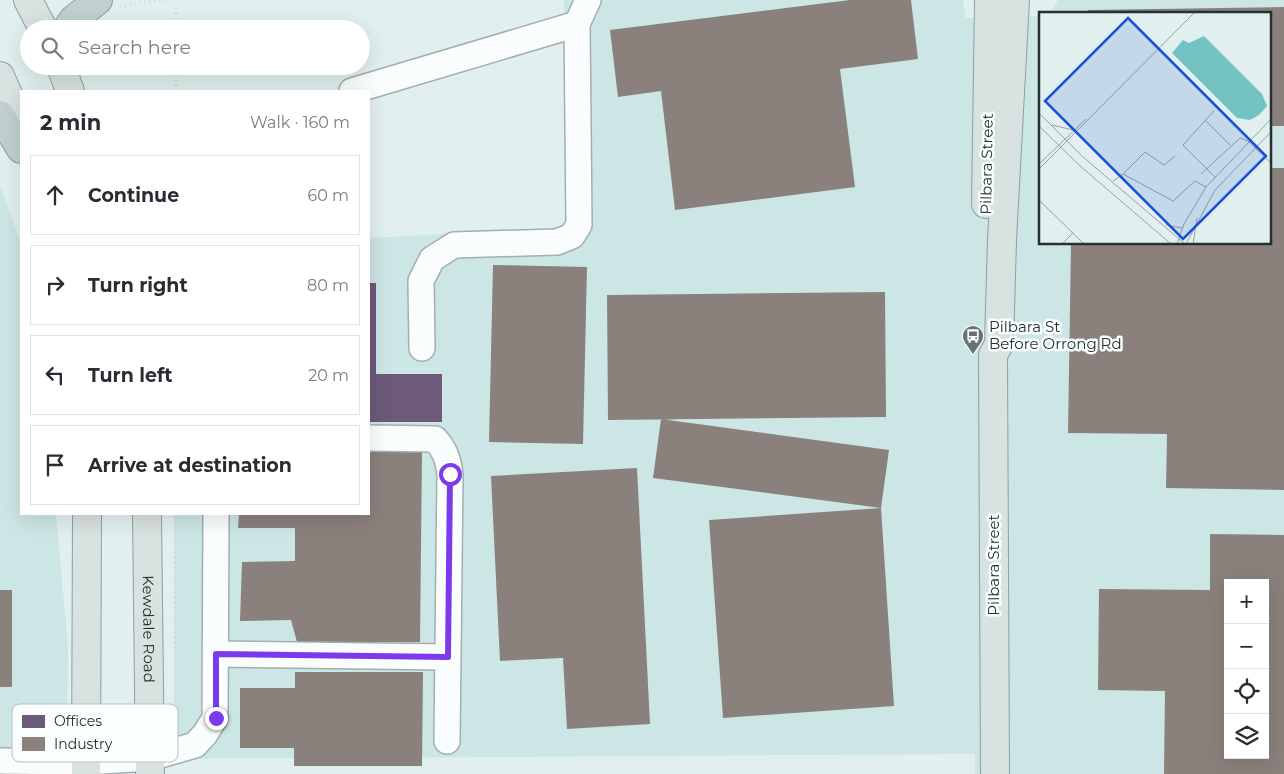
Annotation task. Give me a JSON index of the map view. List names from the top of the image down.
{
  "streets": {
    "main road": ["Pilbara Street", "Kewdale Road"]
  },
  "places": {
    "bus stop": ["Pilbara St Before Orrong Rd"]
  },
  "legend": ["Offices", "Industry"],
  "page": {
    "search": "Search here",
    "heading": ["2 min", "Walk · 160 m"],
    "list": [
      ["Continue", "60 m"],
      ["Turn right", "80 m"],
      ["Turn left", "20 m"],
      "Arrive at destination"
    ],
    "map_buttons": ["+", "−"]
  }
}
